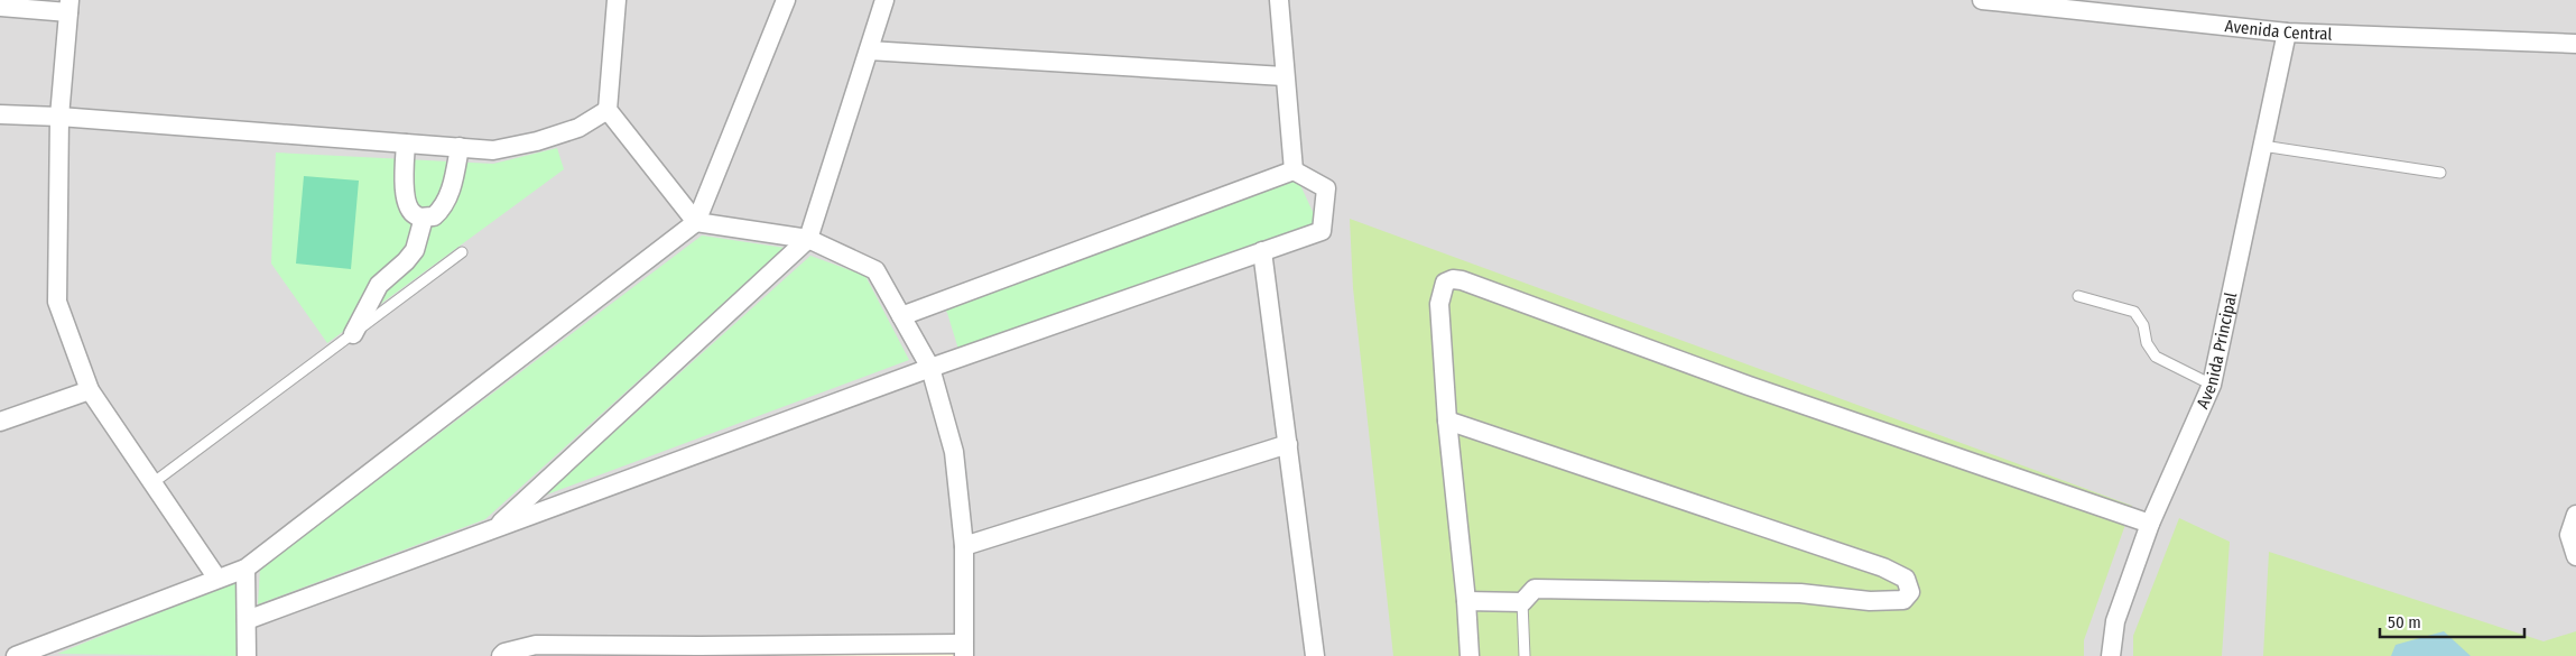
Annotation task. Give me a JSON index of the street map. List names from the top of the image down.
{
  "streets": {
    "street": ["Avenida Central", "Avenida Principal"]
  },
  "crossings": [
    ["Avenida Central", "Avenida Principal"]
  ],
  "scale_bar": "50 m"
}
